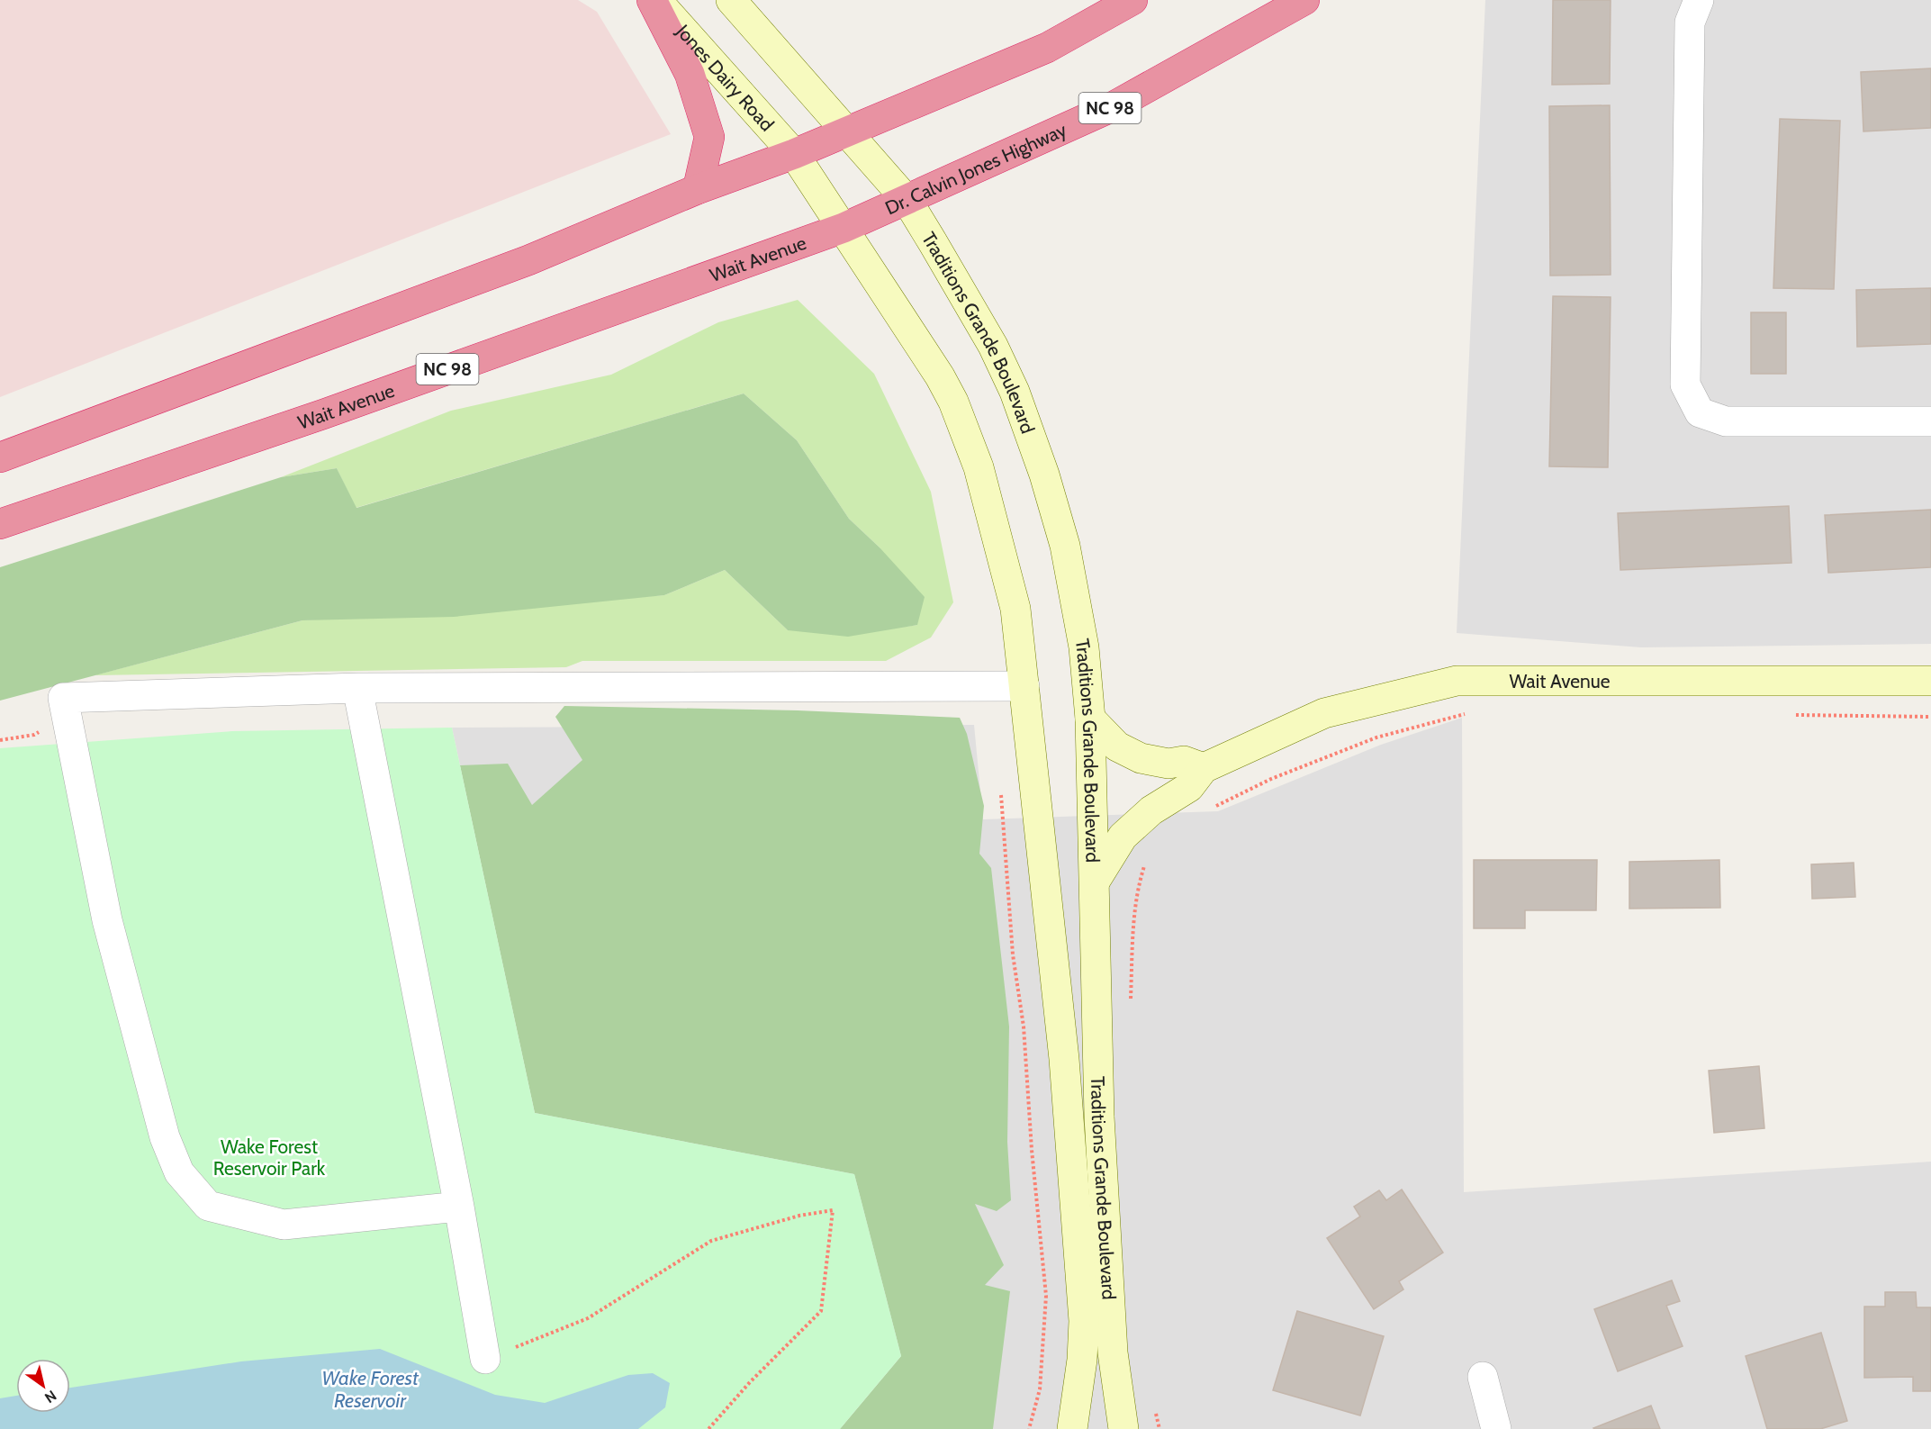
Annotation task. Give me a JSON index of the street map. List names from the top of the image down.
{
  "streets": {
    "highway": ["NC 98", "Dr. Calvin Jones Highway", "Wait Avenue"],
    "main road": ["Jones Dairy Road", "Traditions Grande Boulevard"]
  },
  "crossings": [
    ["Jones Dairy Road", "Traditions Grande Boulevard"],
    ["Dr. Calvin Jones Highway", "Wait Avenue"],
    ["Dr. Calvin Jones Highway", "Traditions Grande Boulevard"],
    ["Wait Avenue", "Traditions Grande Boulevard"]
  ],
  "water": ["Wake Forest Reservoir"],
  "parks": ["Wake Forest Reservoir Park"],
  "north": "bottom right"
}
